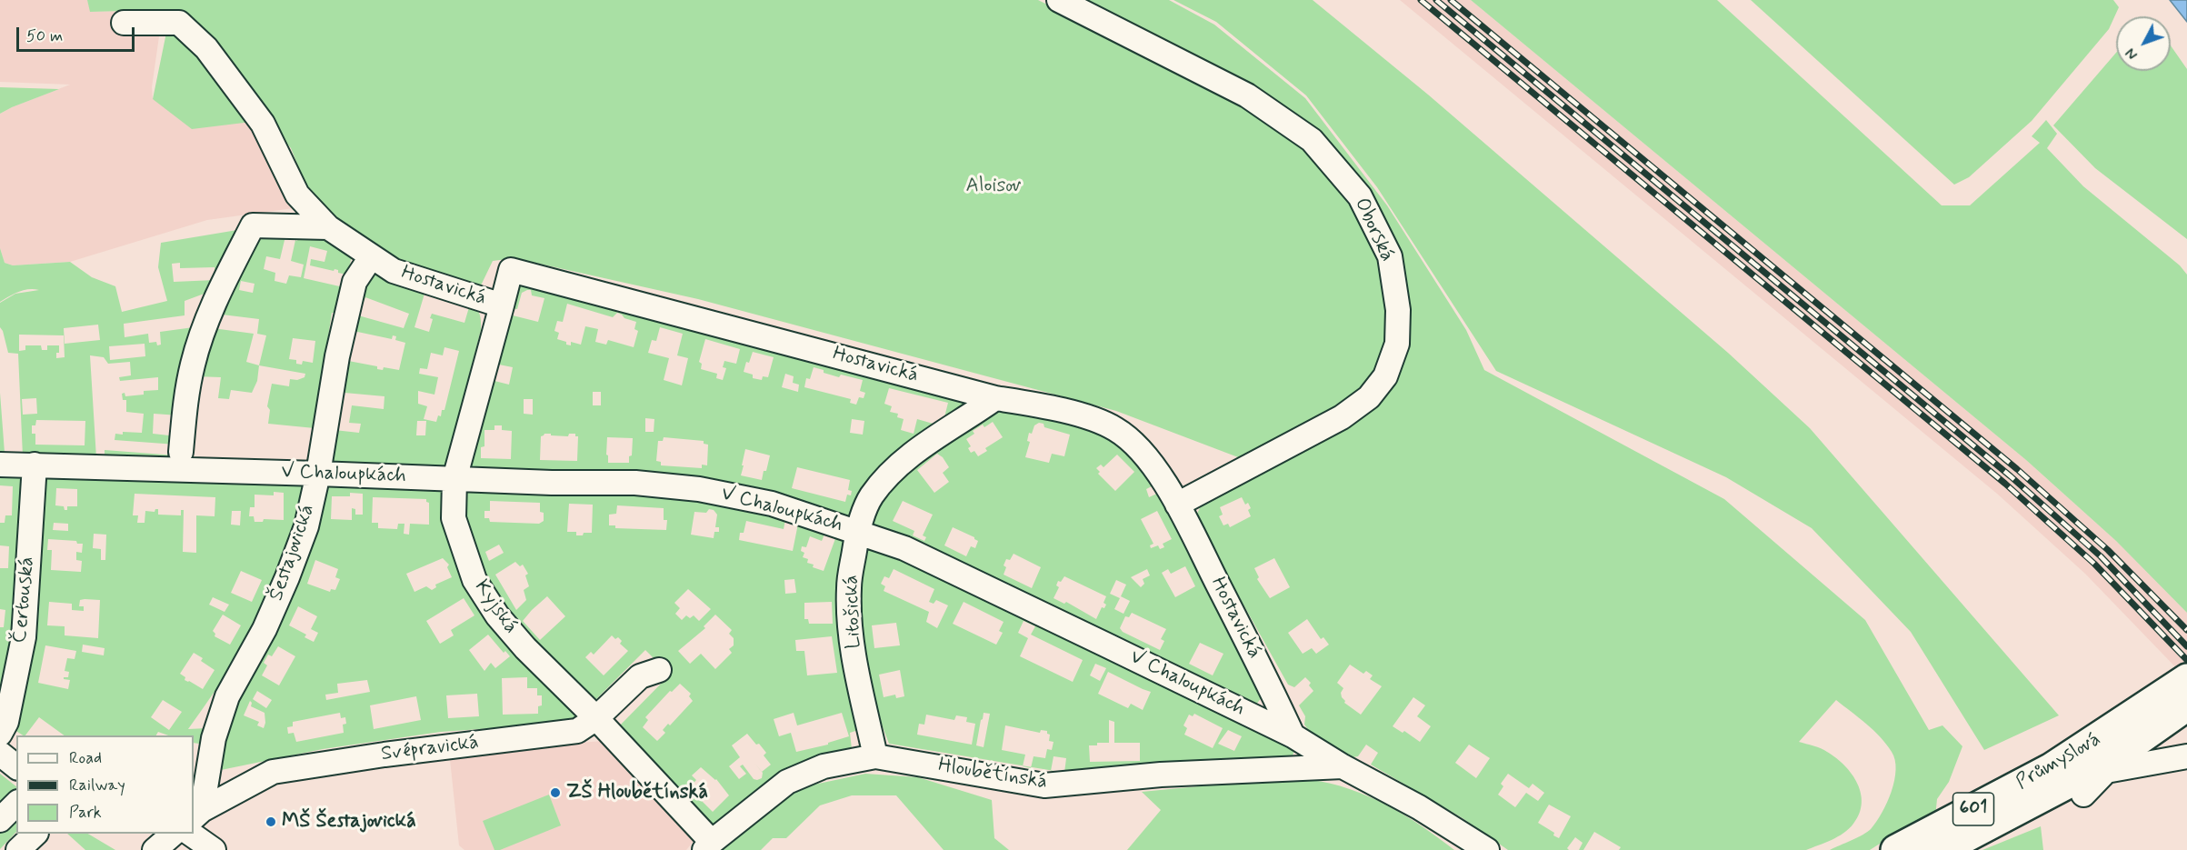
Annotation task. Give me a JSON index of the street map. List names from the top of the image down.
{
  "streets": {
    "main road": ["Průmyslová", "601"],
    "street": [
      "Oborská",
      "Hostavická",
      "V Chaloupkách",
      "Šestajovická",
      "Čertouská",
      "Kyjská",
      "Litošická",
      "Svépravická",
      "Hloubětínská"
    ]
  },
  "crossings": [
    ["Oborská", "Hostavická"],
    ["Hostavická", "V Chaloupkách"],
    ["Hostavická", "Šestajovická"],
    ["Hostavická", "Kyjská"],
    ["Hostavická", "Litošická"],
    ["V Chaloupkách", "Šestajovická"],
    ["V Chaloupkách", "Čertouská"],
    ["V Chaloupkách", "Kyjská"],
    ["V Chaloupkách", "Litošická"],
    ["V Chaloupkách", "Hloubětínská"],
    ["Šestajovická", "Svépravická"],
    ["Kyjská", "Svépravická"],
    ["Kyjská", "Hloubětínská"],
    ["Litošická", "Hloubětínská"]
  ],
  "parks": ["Aloisov"],
  "places": ["ZŠ Hloubětínská", "MŠ Šestajovická"],
  "legend": ["Road", "Railway", "Park"],
  "scale_bar": "50 m",
  "north": "bottom left"
}
